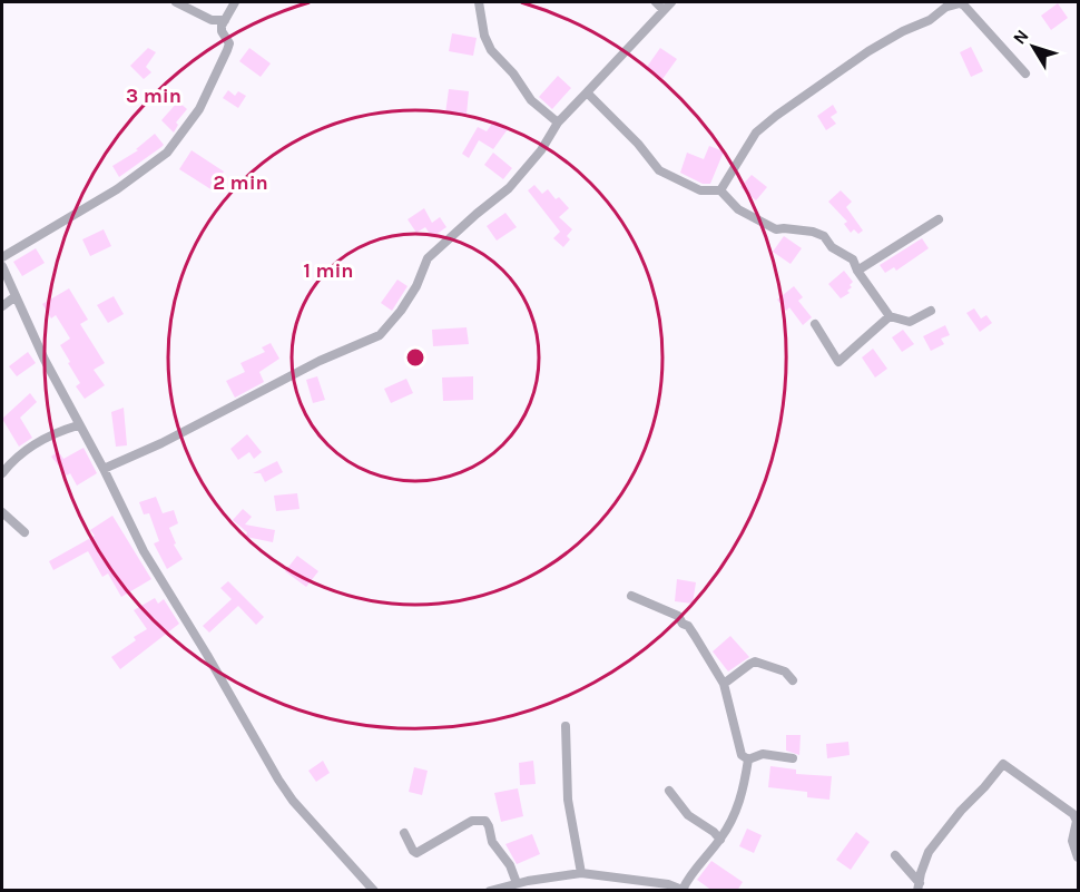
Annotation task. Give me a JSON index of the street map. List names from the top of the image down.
{
  "north": "top left",
  "rings": ["3 min", "2 min", "1 min"]
}
